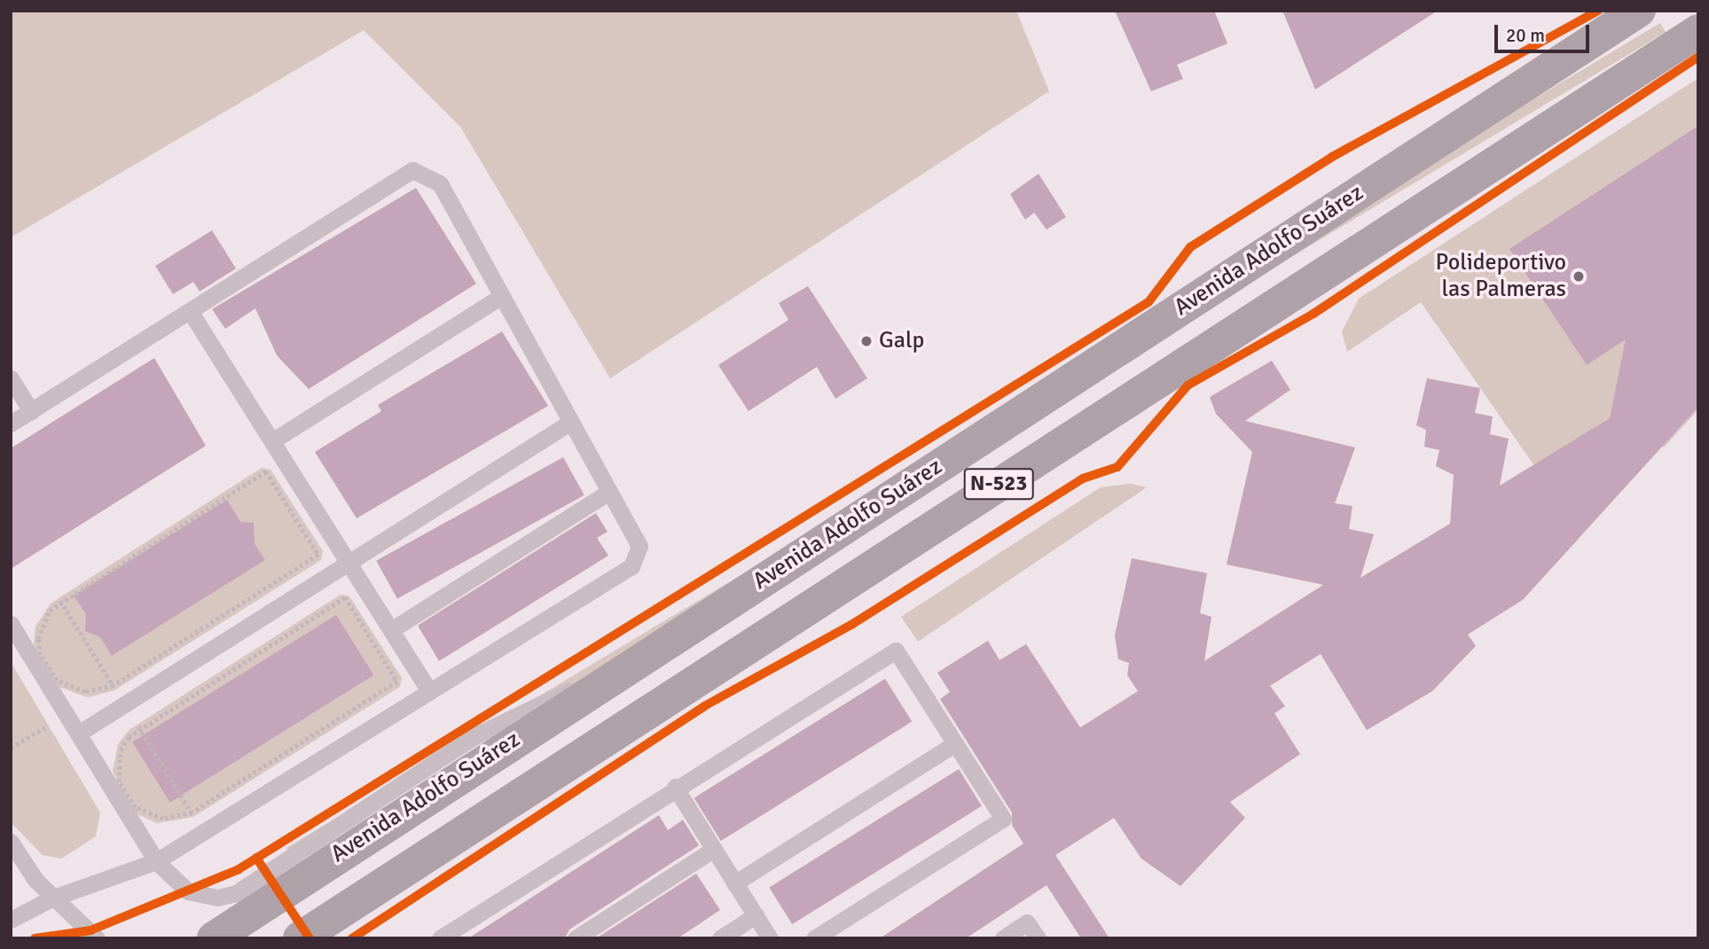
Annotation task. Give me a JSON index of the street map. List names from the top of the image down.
{
  "streets": {
    "highway": ["Avenida Adolfo Suárez", "N-523"]
  },
  "places": ["Polideportivo las Palmeras", "Galp"],
  "scale_bar": "20 m"
}
